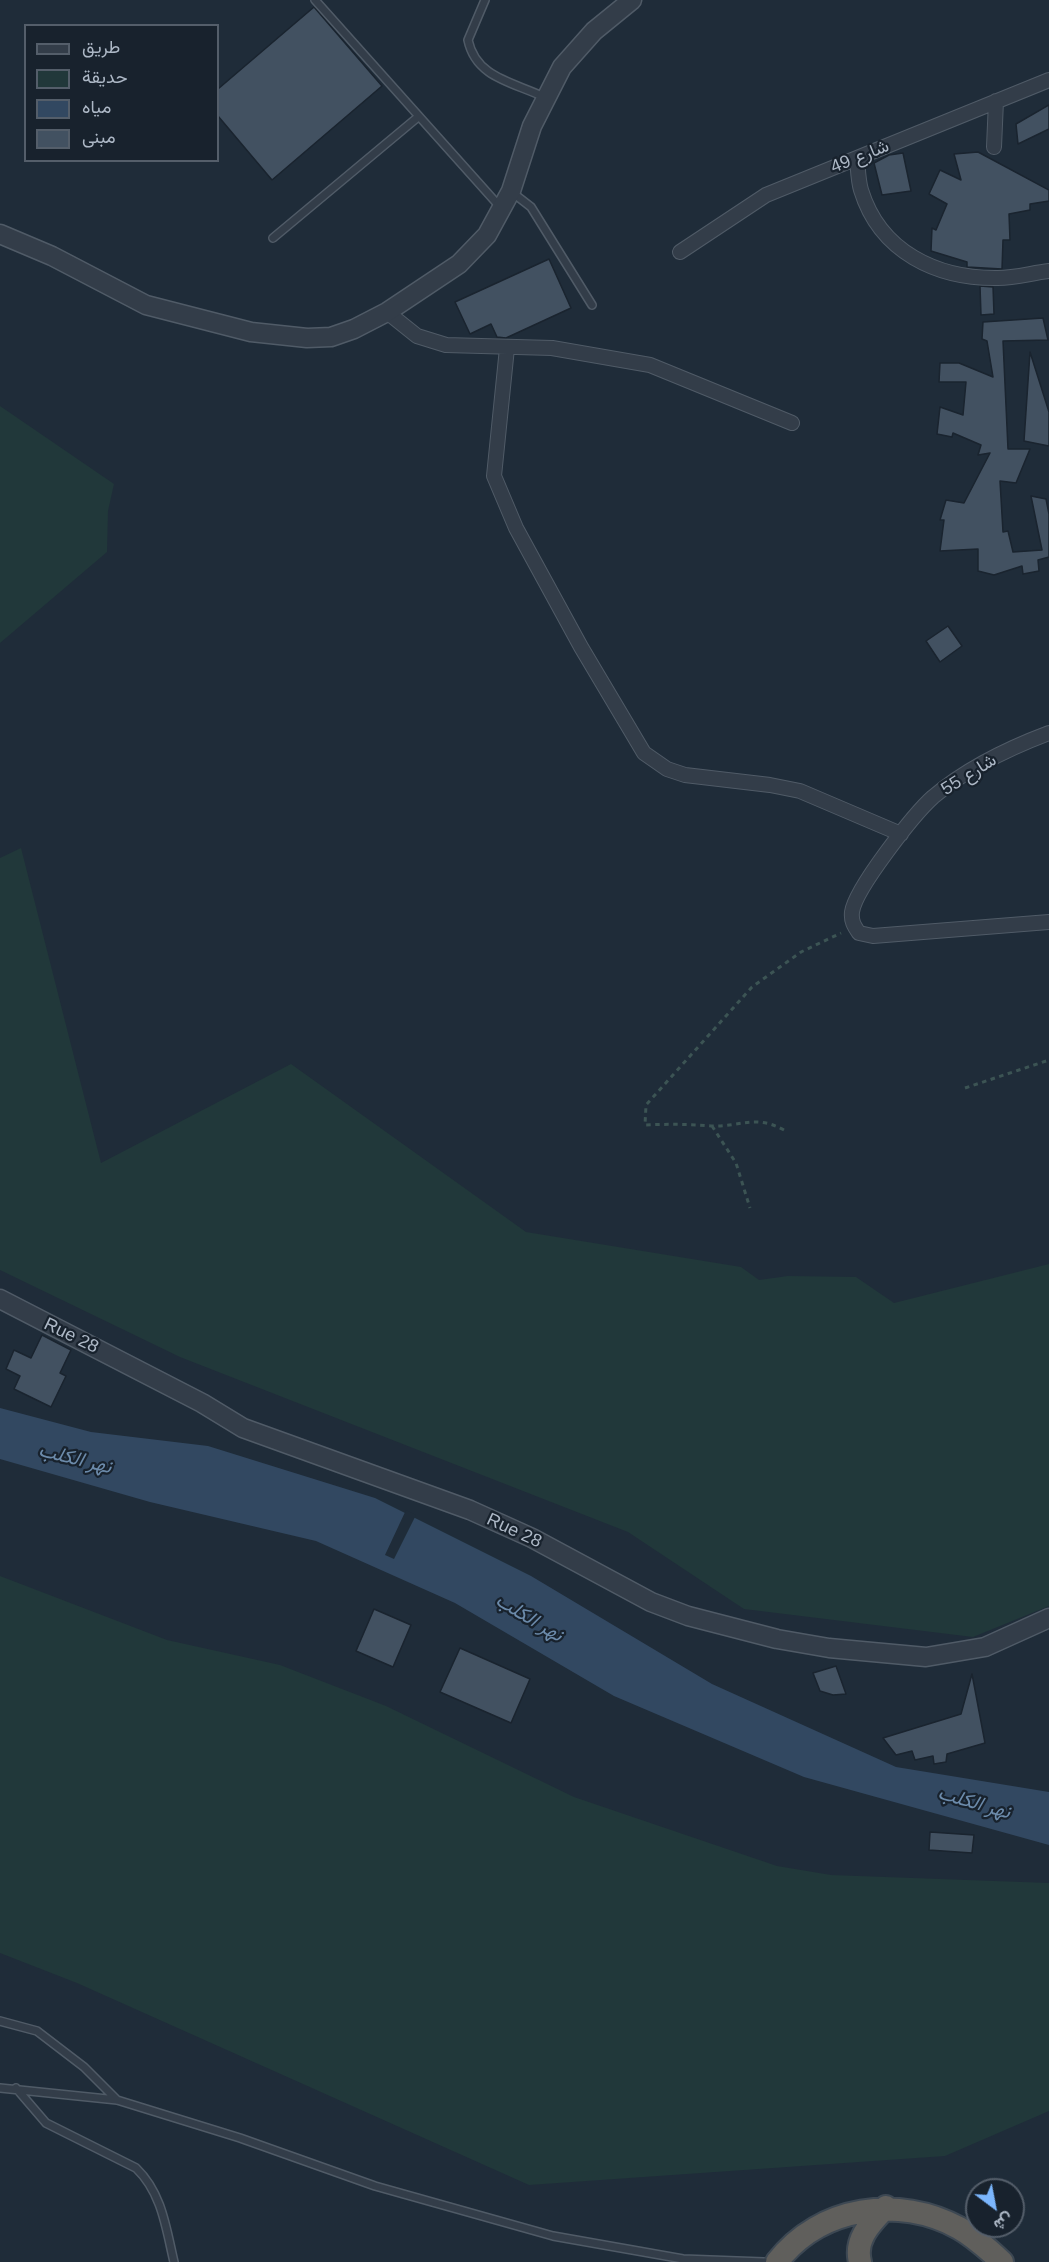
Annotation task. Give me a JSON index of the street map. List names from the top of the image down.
{
  "streets": {
    "street": ["شارع 49", "شارع 55", "Rue 28"]
  },
  "water": ["نهر الكلب"],
  "legend": [
    "طريق",
    "حديقة",
    "مياه",
    "مبنى"
  ],
  "north": "bottom right"
}
